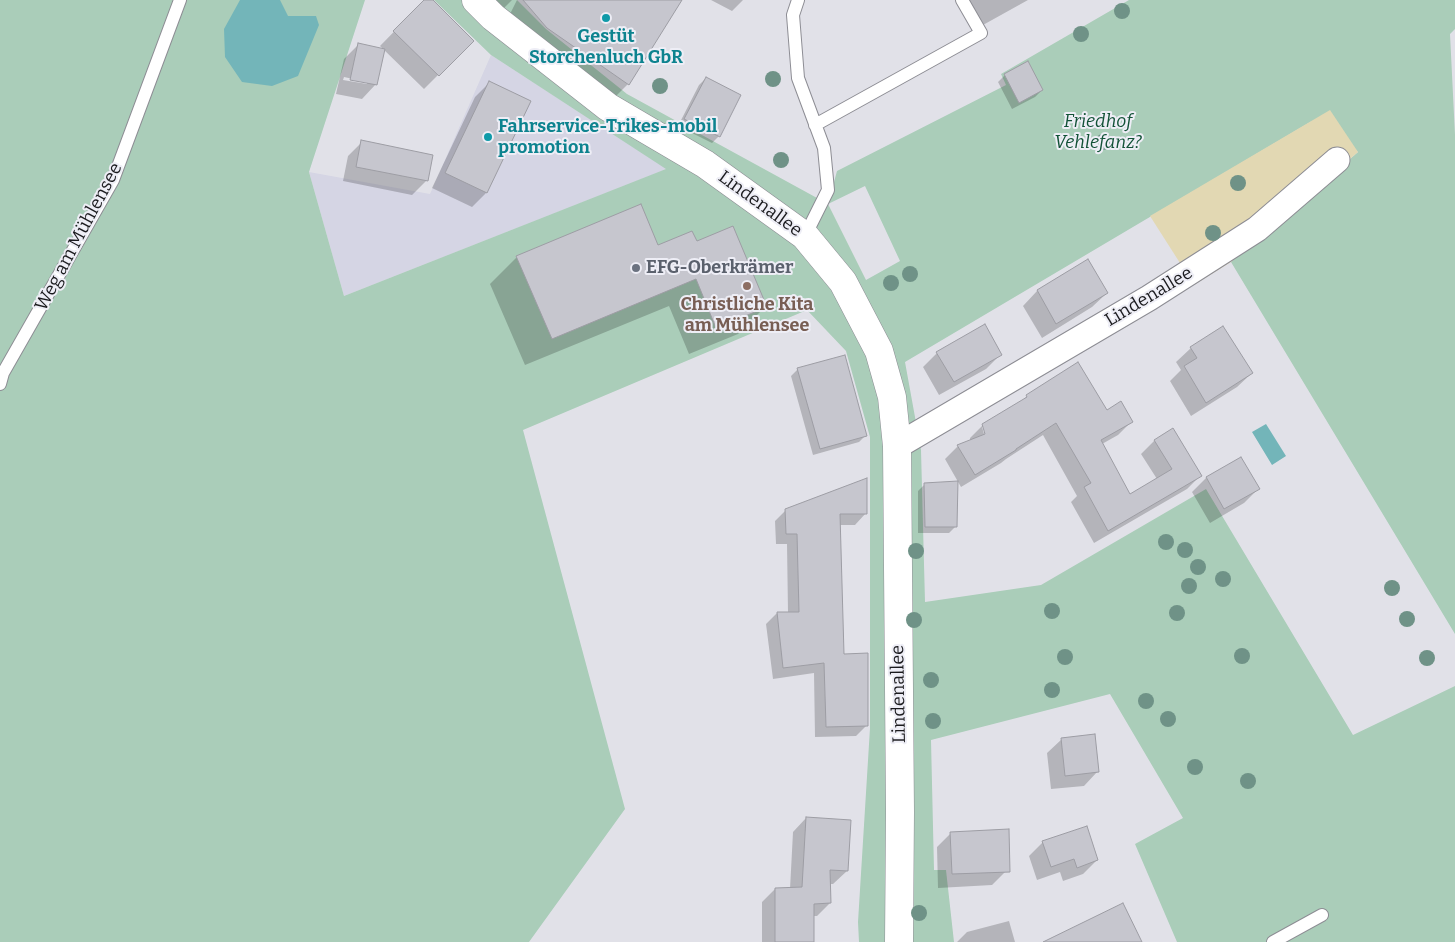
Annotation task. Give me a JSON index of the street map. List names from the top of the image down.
{
  "streets": {
    "main road": ["Lindenallee"],
    "lane": ["Weg am Mühlensee"]
  },
  "parks": ["Friedhof Vehlefanz?"],
  "places": [
    "Gestüt Storchenluch GbR",
    "Fahrservice-Trikes-mobil promotion",
    "EFG-Oberkrämer",
    "Christliche Kita am Mühlensee"
  ]
}
